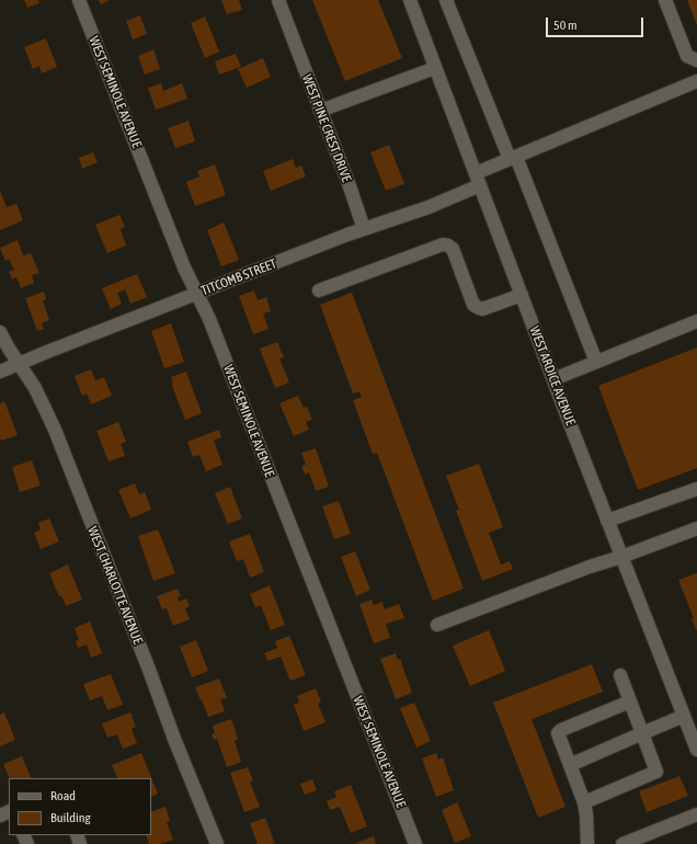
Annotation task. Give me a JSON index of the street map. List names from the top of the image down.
{
  "streets": {
    "street": [
      "WEST SEMINOLE AVENUE",
      "WEST PINE CREST DRIVE",
      "TITCOMB STREET",
      "WEST ARDICE AVENUE",
      "WEST CHARLOTTE AVENUE"
    ]
  },
  "crossings": [
    ["WEST SEMINOLE AVENUE", "TITCOMB STREET"],
    ["WEST PINE CREST DRIVE", "TITCOMB STREET"],
    ["TITCOMB STREET", "WEST ARDICE AVENUE"],
    ["TITCOMB STREET", "WEST CHARLOTTE AVENUE"]
  ],
  "legend": ["Road", "Building"],
  "scale_bar": "50 m"
}
